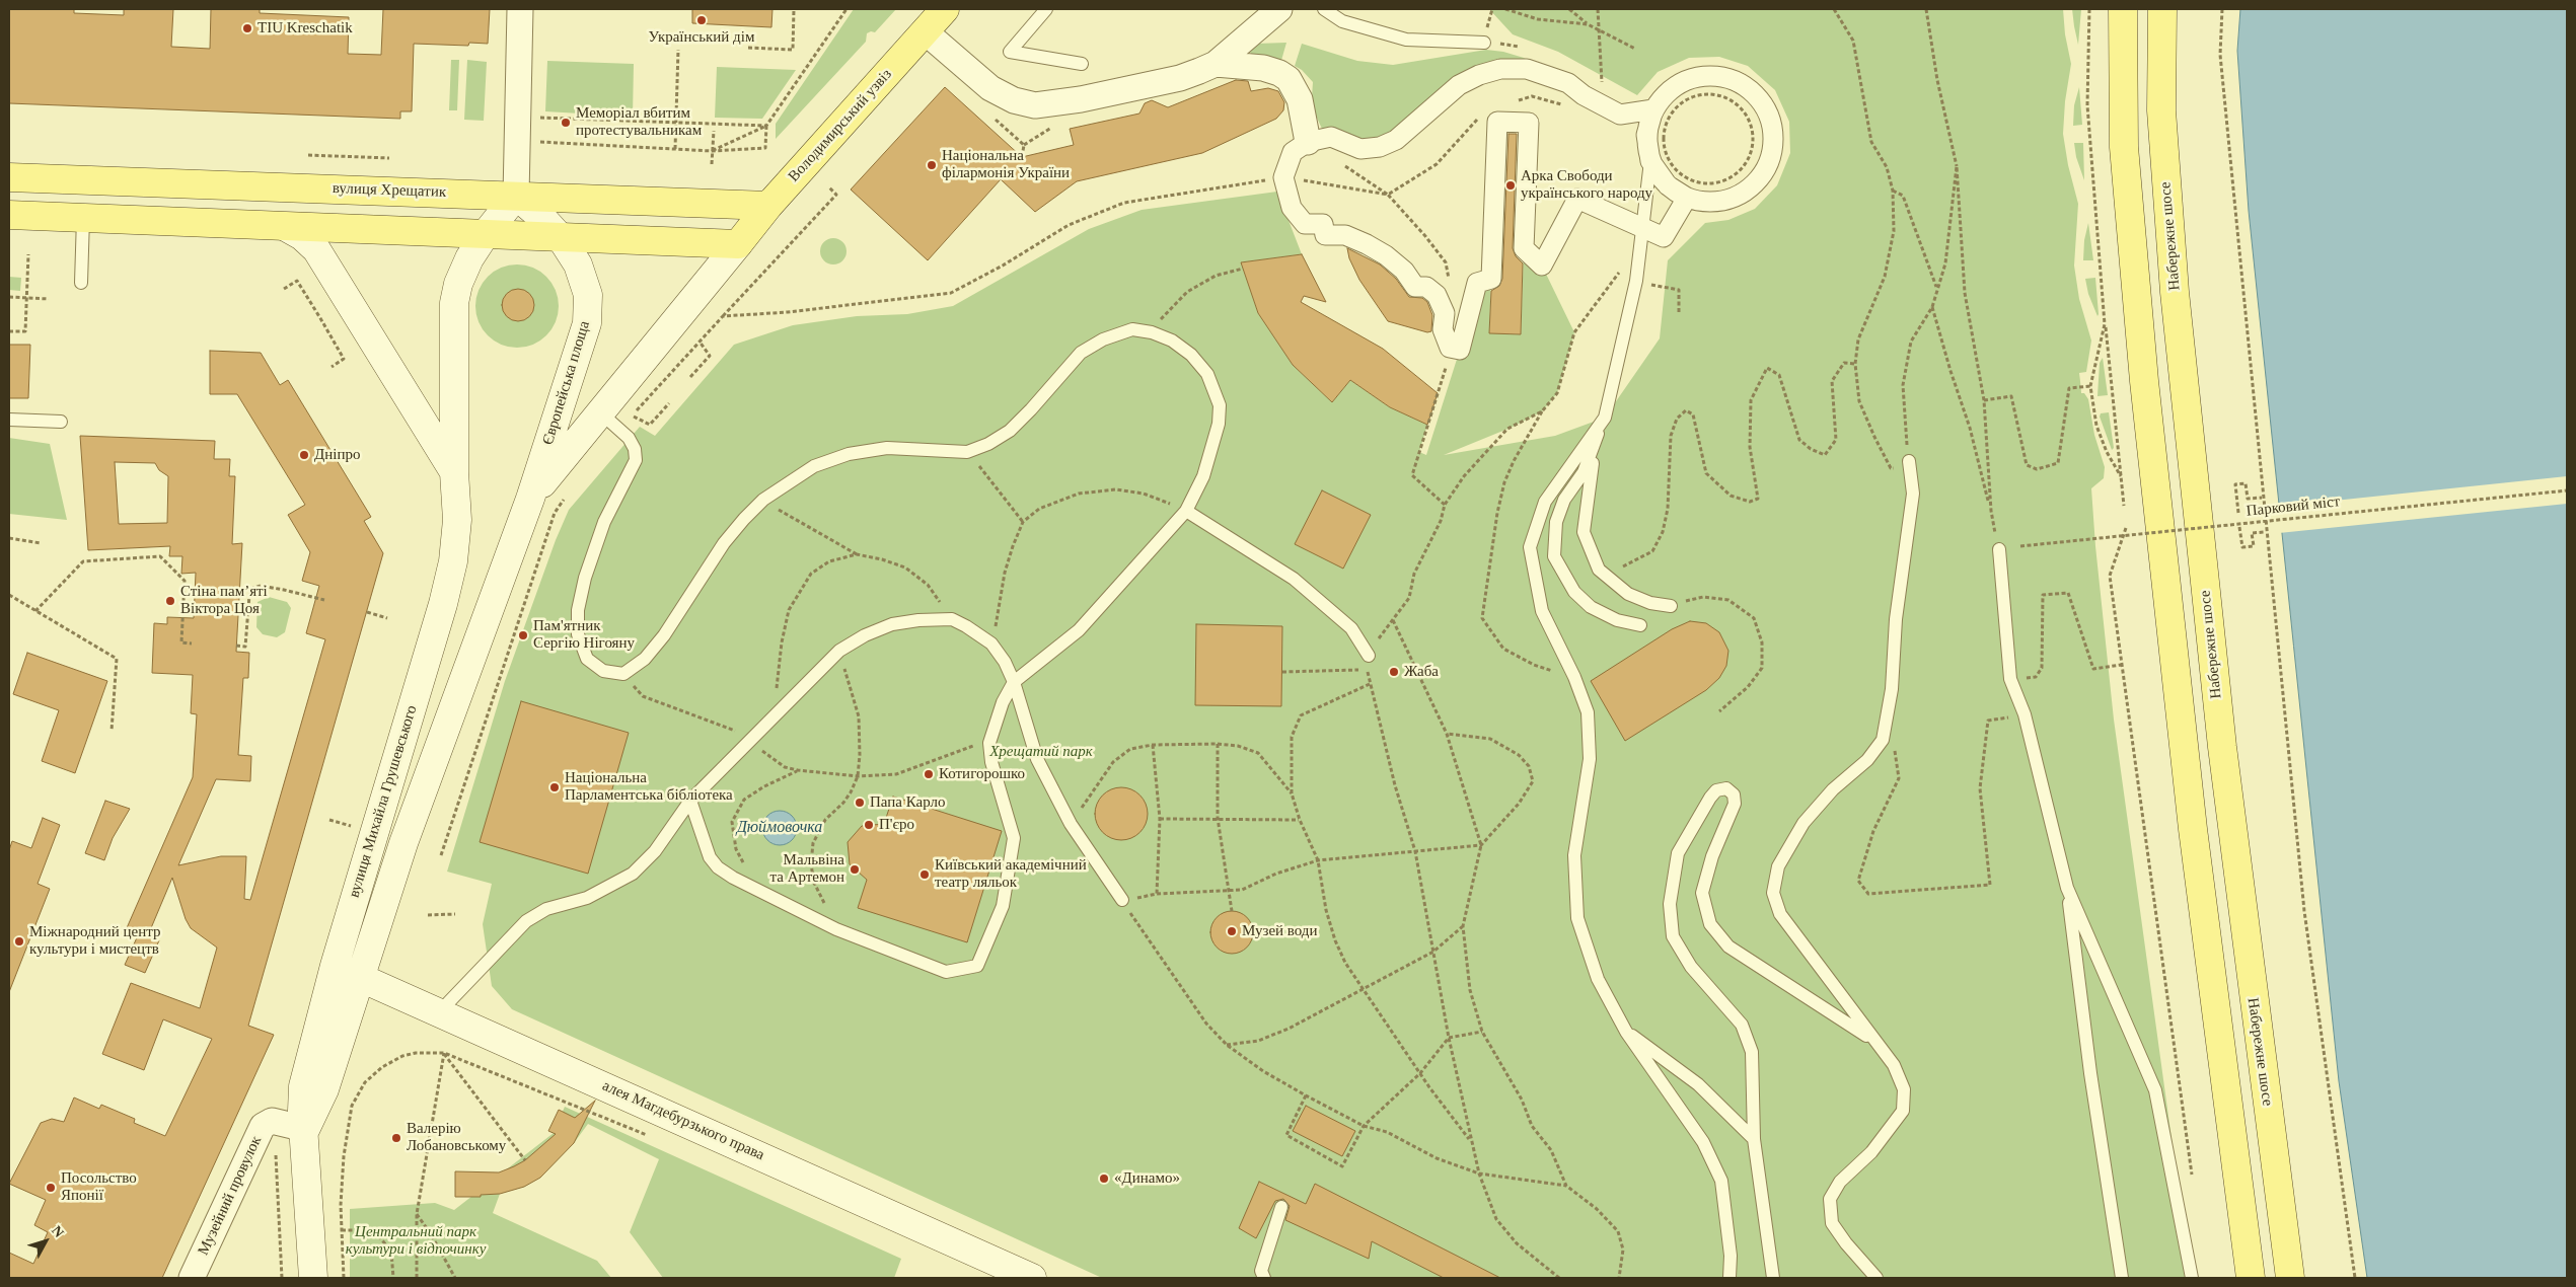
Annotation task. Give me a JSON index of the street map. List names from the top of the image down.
{
  "streets": {
    "main road": [
      "Володимирський узвіз",
      "вулиця Хрещатик",
      "Набережне шосе",
      "Європейська площа",
      "вулиця Михайла Грушевського",
      "алея Магдебурзького права"
    ],
    "street": ["Музейний провулок"],
    "path": ["Парковий міст"]
  },
  "crossings": [
    ["Володимирський узвіз", "вулиця Хрещатик"],
    ["Володимирський узвіз", "Європейська площа"],
    ["вулиця Хрещатик", "Європейська площа"],
    ["Європейська площа", "вулиця Михайла Грушевського"],
    ["вулиця Михайла Грушевського", "алея Магдебурзького права"],
    ["вулиця Михайла Грушевського", "Музейний провулок"]
  ],
  "water": ["Дюймовочка"],
  "parks": ["Хрещатий парк", "Центральний парк культури і відпочинку"],
  "places": [
    "Український дім",
    "TIU Kreschatik",
    "Меморіал вбитим протестувальникам",
    "Національна філармонія України",
    "Арка Свободи українського народу",
    "Дніпро",
    "Стіна пам’яті Віктора Цоя",
    "Пам'ятник Сергію Нігояну",
    "Жаба",
    "Котигорошко",
    "Національна Парламентська бібліотека",
    "Папа Карло",
    "П'єро",
    "Мальвіна та Артемон",
    "Київський академічний театр ляльок",
    "Музей води",
    "Міжнародний центр культури і мистецтв",
    "Валерію Лобановському",
    "«Динамо»",
    "Посольство Японії"
  ],
  "north": "top right"
}
